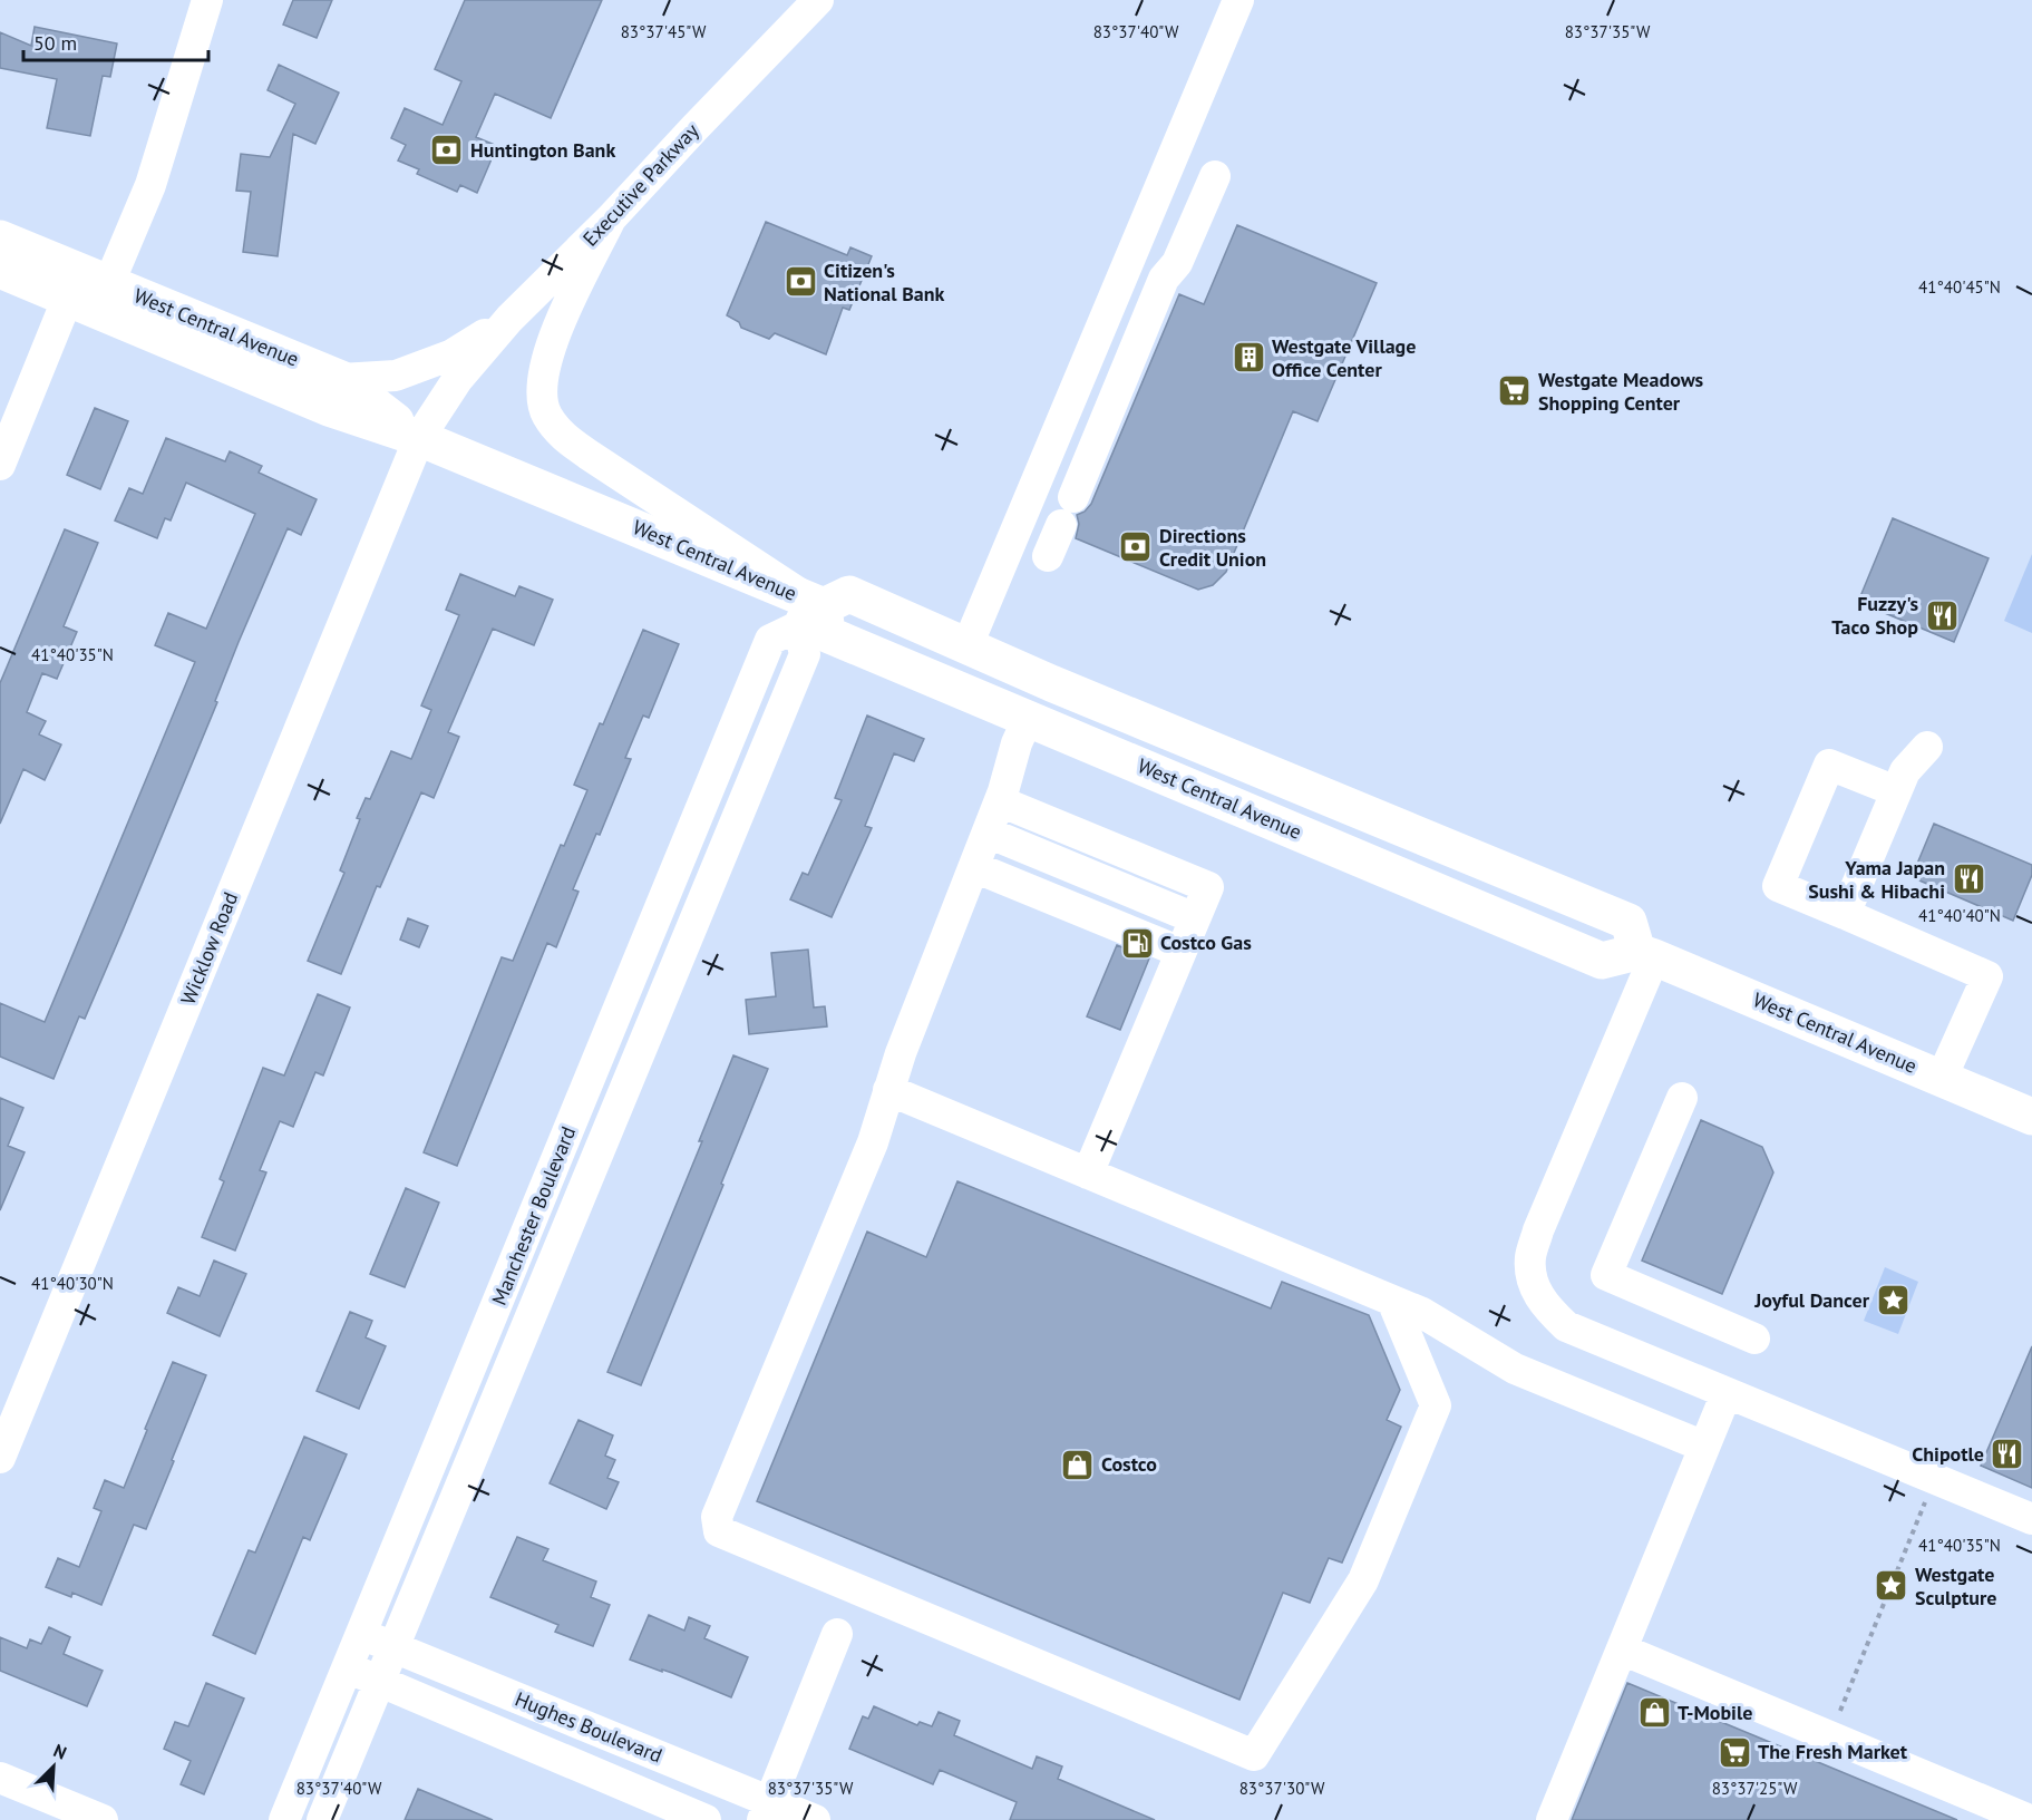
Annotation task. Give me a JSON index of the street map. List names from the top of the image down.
{
  "streets": {
    "main road": ["West Central Avenue"],
    "street": [
      "Executive Parkway",
      "Wicklow Road",
      "Manchester Boulevard",
      "Hughes Boulevard"
    ]
  },
  "crossings": [
    ["Executive Parkway", "West Central Avenue"],
    ["Executive Parkway", "Wicklow Road"],
    ["West Central Avenue", "Wicklow Road"],
    ["West Central Avenue", "Manchester Boulevard"],
    ["Manchester Boulevard", "Hughes Boulevard"]
  ],
  "places": {
    "bank": ["Huntington Bank", "Citizen's National Bank", "Directions Credit Union"],
    "building": ["Westgate Village Office Center"],
    "supermarket": ["Westgate Meadows Shopping Center", "The Fresh Market"],
    "restaurant": ["Fuzzy's Taco Shop", "Yama Japan Sushi & Hibachi", "Chipotle"],
    "fuel station": ["Costco Gas"],
    "place": ["Joyful Dancer", "Westgate Sculpture"],
    "shop": ["Costco", "T-Mobile"]
  },
  "scale_bar": "50 m",
  "north": "top right",
  "coordinates": [
    "83°37'45\"W",
    "83°37'40\"W",
    "83°37'35\"W",
    "41°40'45\"N",
    "41°40'35\"N",
    "41°40'40\"N",
    "41°40'30\"N",
    "83°37'30\"W",
    "83°37'25\"W"
  ]
}
